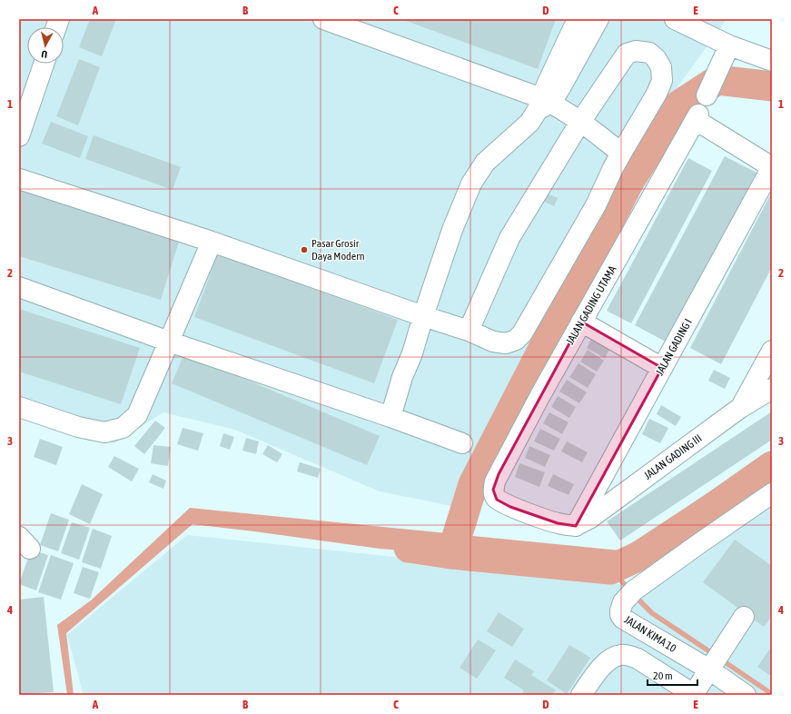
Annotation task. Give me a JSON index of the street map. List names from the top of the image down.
{
  "streets": {
    "street": [
      "JALAN GADING UTAMA",
      "JALAN GADING I",
      "JALAN GADING III",
      "JALAN KIMA 10"
    ]
  },
  "crossings": [
    ["JALAN GADING UTAMA", "JALAN GADING I"],
    ["JALAN GADING UTAMA", "JALAN GADING III"],
    ["JALAN GADING I", "JALAN GADING III"]
  ],
  "places": ["Pasar Grosir Daya Modern"],
  "scale_bar": "20 m",
  "north": "bottom",
  "grid": {
    "columns": [
      "A",
      "B",
      "C",
      "D",
      "E"
    ],
    "rows": [
      "1",
      "2",
      "3",
      "4"
    ]
  }
}
